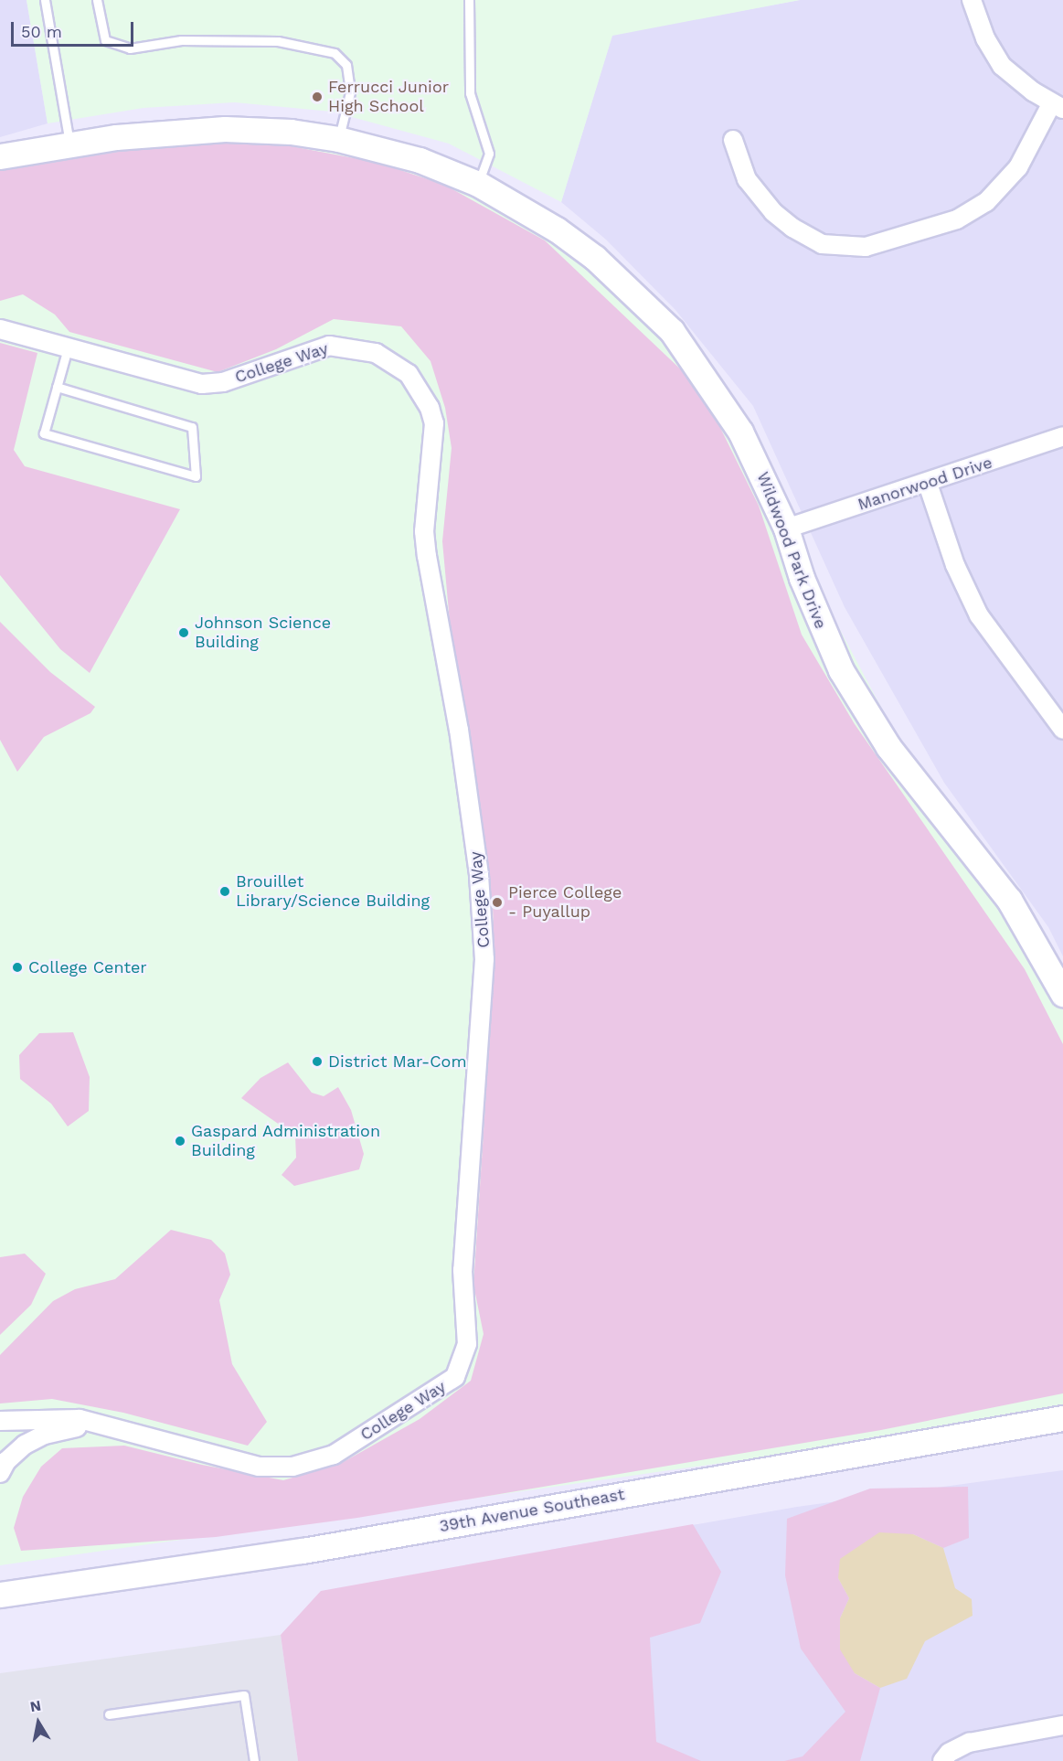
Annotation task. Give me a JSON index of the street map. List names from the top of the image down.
{
  "streets": {
    "street": [
      "College Way",
      "Manorwood Drive",
      "Wildwood Park Drive",
      "39th Avenue Southeast"
    ]
  },
  "crossings": [
    ["Manorwood Drive", "Wildwood Park Drive"]
  ],
  "places": [
    "Ferrucci Junior High School",
    "Johnson Science Building",
    "Brouillet Library/Science Building",
    "Pierce College - Puyallup",
    "College Center",
    "District Mar-Com",
    "Gaspard Administration Building"
  ],
  "scale_bar": "50 m",
  "north": "top"
}
